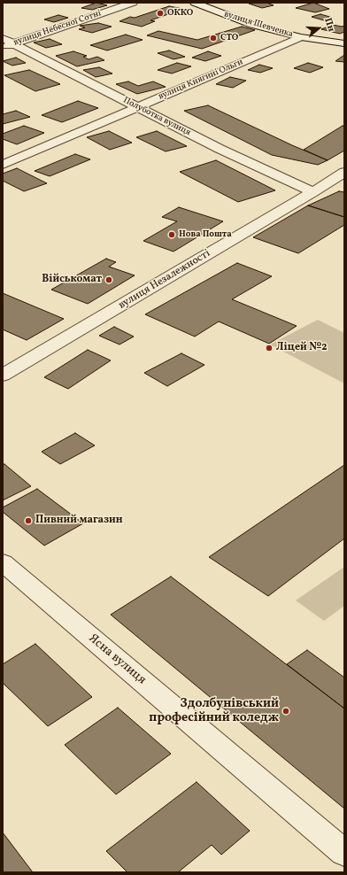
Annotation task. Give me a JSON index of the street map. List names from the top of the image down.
{
  "streets": {
    "street": [
      "вулиця Шевченка",
      "вулиця Небесної Сотні",
      "вулиця Княгині Ольги",
      "Полуботка вулиця",
      "вулиця Незалежності",
      "Ясна вулиця"
    ]
  },
  "crossings": [
    ["вулиця Шевченка", "вулиця Княгині Ольги"],
    ["вулиця Небесної Сотні", "Полуботка вулиця"],
    ["вулиця Княгині Ольги", "Полуботка вулиця"],
    ["Полуботка вулиця", "вулиця Незалежності"]
  ],
  "places": [
    "ОККО",
    "СТО",
    "Нова Пошта",
    "Вiйськомат",
    "Ліцей №2",
    "Пивний магазин",
    "Здолбунівський професійний коледж"
  ],
  "north": "right"
}
